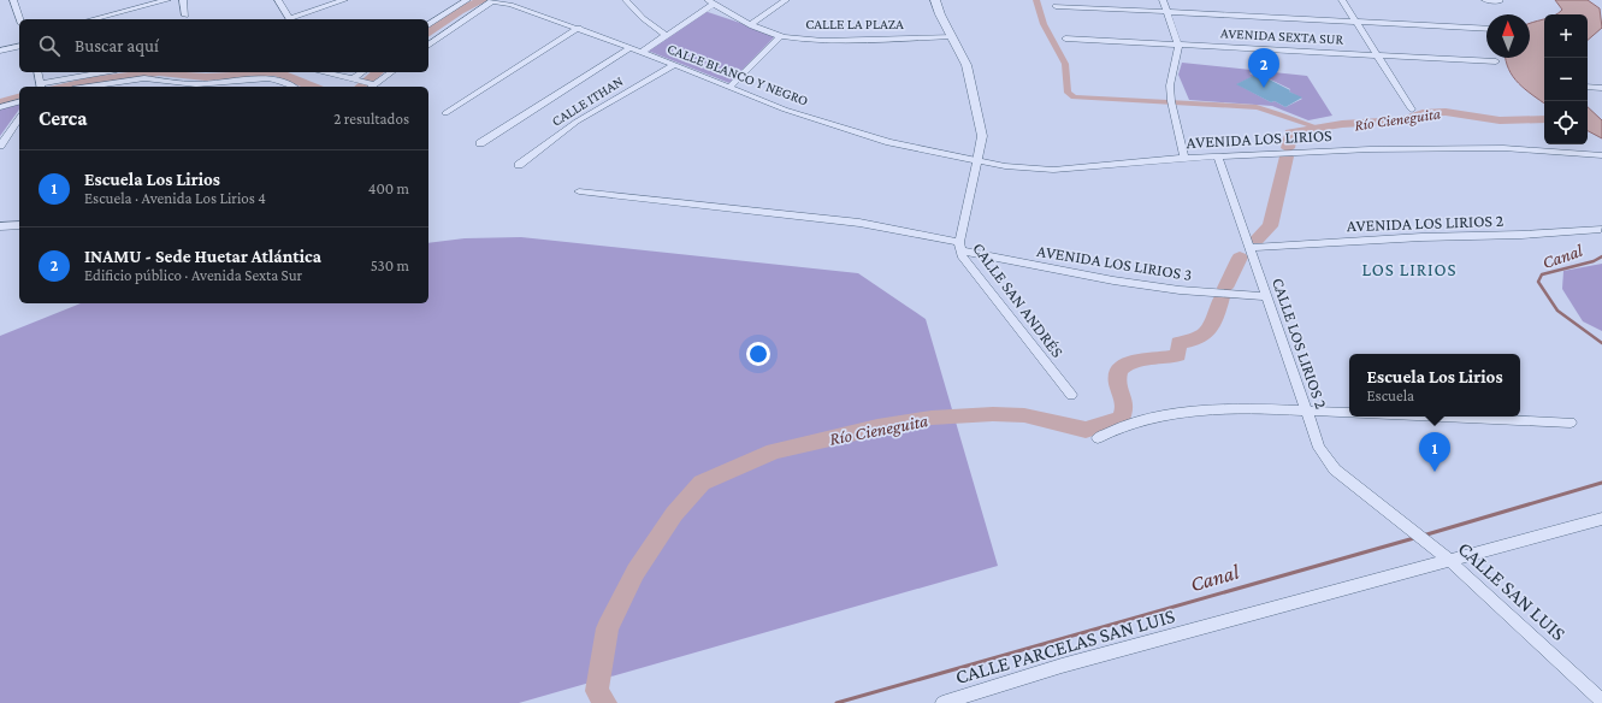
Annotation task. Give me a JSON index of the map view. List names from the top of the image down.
{
  "streets": {
    "street": [
      "CALLE LA PLAZA",
      "AVENIDA SEXTA SUR",
      "CALLE BLANCO Y NEGRO",
      "CALLE ITHAN",
      "AVENIDA LOS LIRIOS",
      "AVENIDA LOS LIRIOS 2",
      "AVENIDA LOS LIRIOS 3",
      "CALLE SAN ANDRÉS",
      "CALLE LOS LIRIOS 2",
      "CALLE SAN LUIS",
      "CALLE PARCELAS SAN LUIS"
    ]
  },
  "crossings": [
    ["CALLE BLANCO Y NEGRO", "CALLE ITHAN"],
    ["CALLE BLANCO Y NEGRO", "AVENIDA LOS LIRIOS"],
    ["CALLE BLANCO Y NEGRO", "CALLE SAN ANDRÉS"],
    ["AVENIDA LOS LIRIOS", "CALLE SAN ANDRÉS"],
    ["AVENIDA LOS LIRIOS", "CALLE LOS LIRIOS 2"],
    ["AVENIDA LOS LIRIOS 2", "CALLE LOS LIRIOS 2"],
    ["AVENIDA LOS LIRIOS 3", "CALLE SAN ANDRÉS"],
    ["AVENIDA LOS LIRIOS 3", "CALLE LOS LIRIOS 2"],
    ["CALLE LOS LIRIOS 2", "CALLE SAN LUIS"],
    ["CALLE SAN LUIS", "CALLE PARCELAS SAN LUIS"]
  ],
  "districts": ["LOS LIRIOS"],
  "water": ["Río Cieneguita", "Canal"],
  "north": "top",
  "page": {
    "map_buttons": ["+", "−"],
    "search": "Buscar aquí",
    "pins": ["2", "1"],
    "heading": ["Cerca", "2 resultados"],
    "list": [
      {
        "mark": "1",
        "name": "Escuela Los Lirios",
        "note": "Escuela · Avenida Los Lirios 4",
        "value": "400 m"
      },
      {
        "mark": "2",
        "name": "INAMU - Sede Huetar Atlántica",
        "note": "Edificio público · Avenida Sexta Sur",
        "value": "530 m"
      }
    ],
    "popup": ["Escuela Los Lirios", "Escuela"]
  }
}
